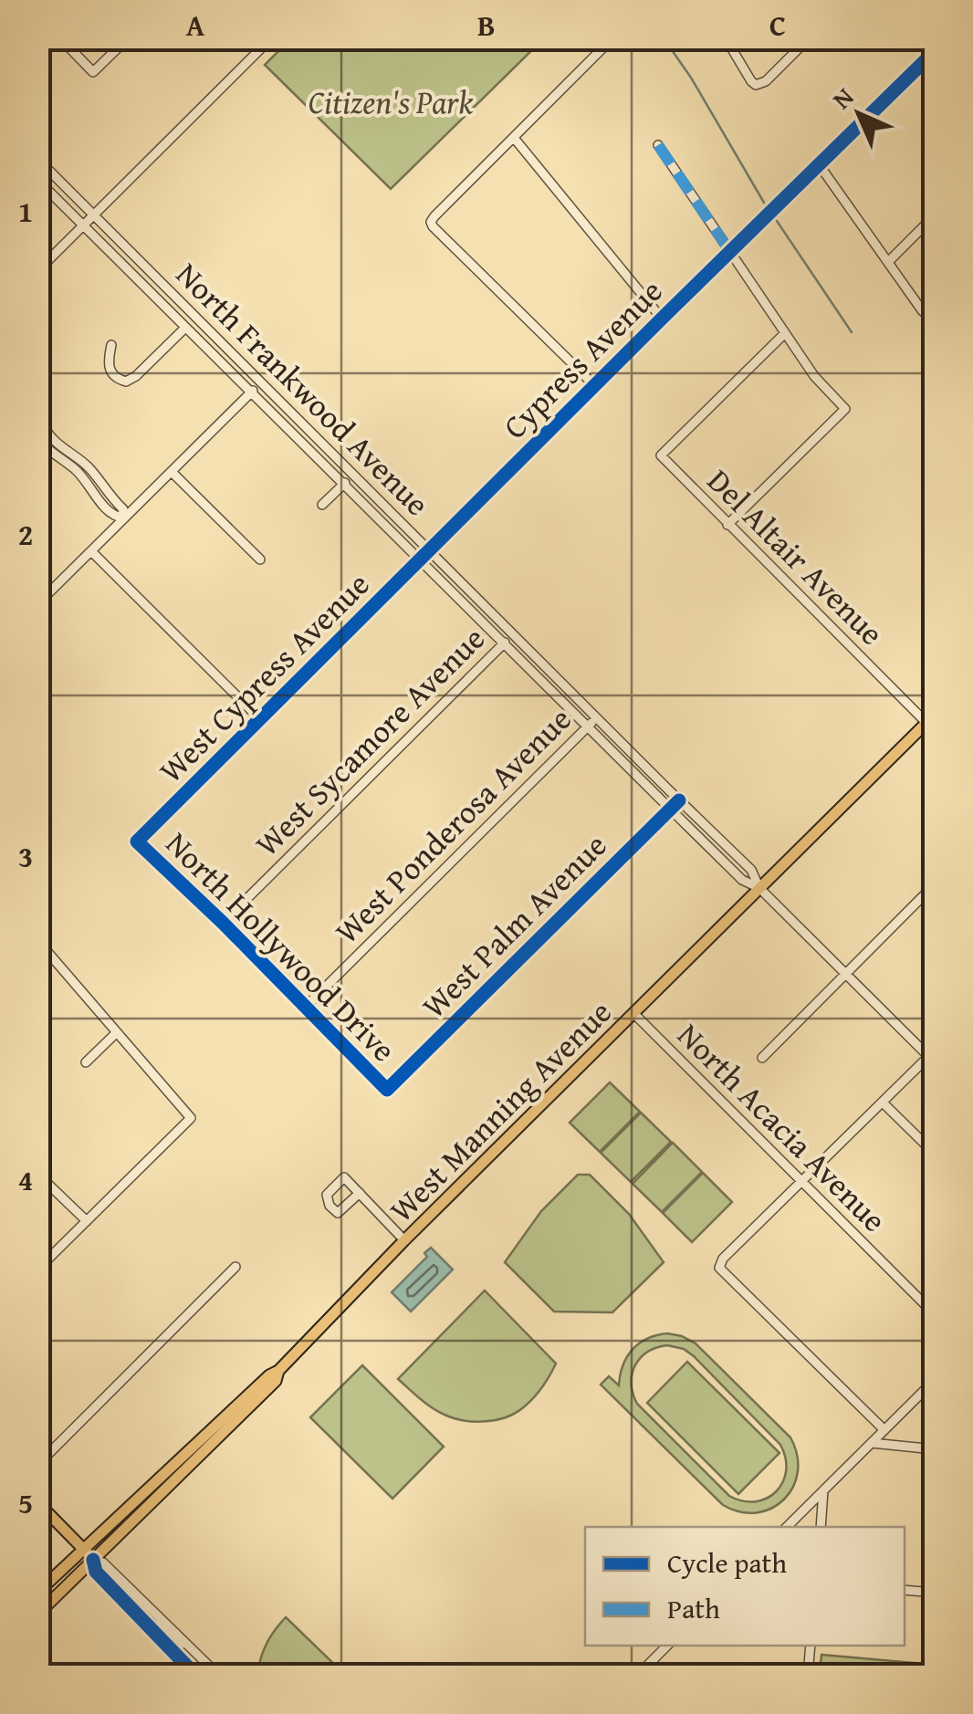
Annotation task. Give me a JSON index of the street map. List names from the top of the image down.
{
  "streets": {
    "main road": ["West Manning Avenue"],
    "street": [
      "Cypress Avenue",
      "North Frankwood Avenue",
      "Del Altair Avenue",
      "West Cypress Avenue",
      "West Sycamore Avenue",
      "West Ponderosa Avenue",
      "West Palm Avenue",
      "North Hollywood Drive",
      "North Acacia Avenue"
    ]
  },
  "crossings": [
    ["Cypress Avenue", "North Frankwood Avenue"],
    ["Cypress Avenue", "West Cypress Avenue"],
    ["North Frankwood Avenue", "West Cypress Avenue"],
    ["North Frankwood Avenue", "West Sycamore Avenue"],
    ["North Frankwood Avenue", "West Ponderosa Avenue"],
    ["North Frankwood Avenue", "West Palm Avenue"],
    ["North Frankwood Avenue", "West Manning Avenue"],
    ["Del Altair Avenue", "West Manning Avenue"],
    ["West Cypress Avenue", "North Hollywood Drive"],
    ["West Sycamore Avenue", "North Hollywood Drive"],
    ["West Ponderosa Avenue", "North Hollywood Drive"],
    ["West Palm Avenue", "North Hollywood Drive"],
    ["West Manning Avenue", "North Acacia Avenue"]
  ],
  "parks": ["Citizen's Park"],
  "legend": ["Cycle path", "Path"],
  "north": "top left",
  "grid": {
    "columns": ["A", "B", "C"],
    "rows": [
      "1",
      "2",
      "3",
      "4",
      "5"
    ]
  }
}
